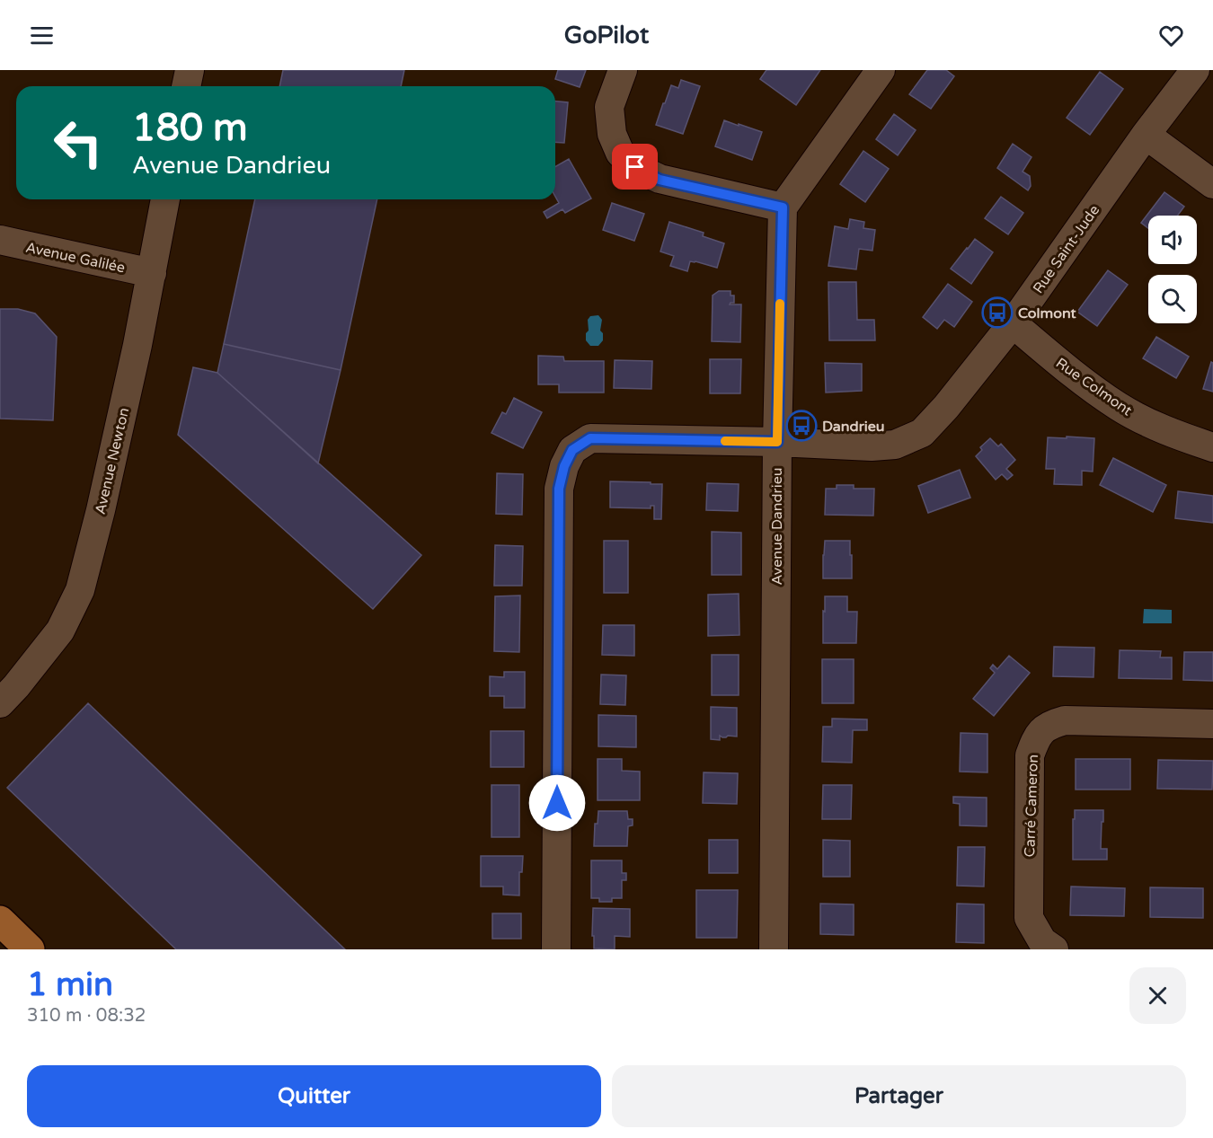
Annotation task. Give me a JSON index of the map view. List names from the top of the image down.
{
  "streets": {
    "street": [
      "Rue Saint-Jude",
      "Avenue Galilée",
      "Rue Colmont",
      "Avenue Newton",
      "Avenue Dandrieu",
      "Carré Cameron"
    ]
  },
  "crossings": [
    ["Rue Saint-Jude", "Rue Colmont"],
    ["Rue Saint-Jude", "Avenue Dandrieu"],
    ["Avenue Galilée", "Avenue Newton"]
  ],
  "places": {
    "bus stop": ["Colmont", "Dandrieu"]
  },
  "page": {
    "header": "GoPilot",
    "turn": ["180 m", "Avenue Dandrieu"],
    "heading": ["1 min", "310 m · 08:32"],
    "buttons": ["Quitter", "Partager"]
  }
}
